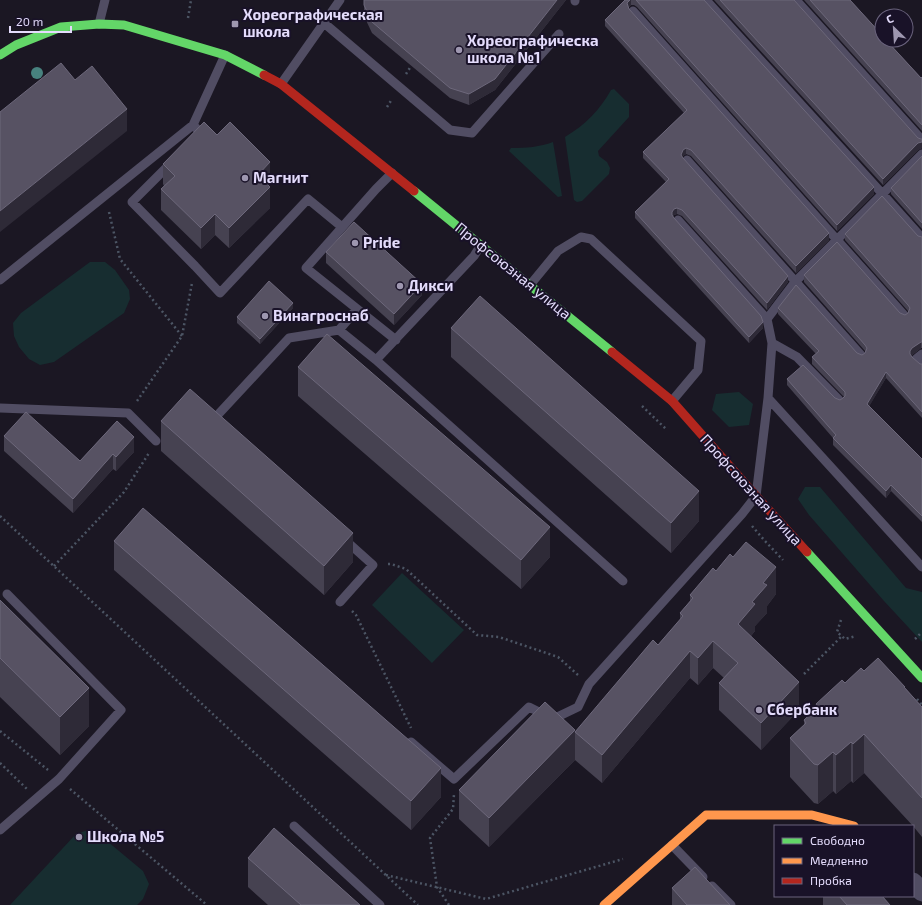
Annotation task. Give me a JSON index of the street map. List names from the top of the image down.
{
  "streets": {
    "street": ["Профсоюзная улица"]
  },
  "places": {
    "transit": ["Хореографическая школа"],
    "other": [
      "Хореографическа школа №1",
      "Магнит",
      "Pride",
      "Дикси",
      "Винагроснаб",
      "Сбербанк",
      "Школа №5"
    ]
  },
  "legend": ["Свободно", "Медленно", "Пробка"],
  "scale_bar": "20 m",
  "north": "top left"
}
